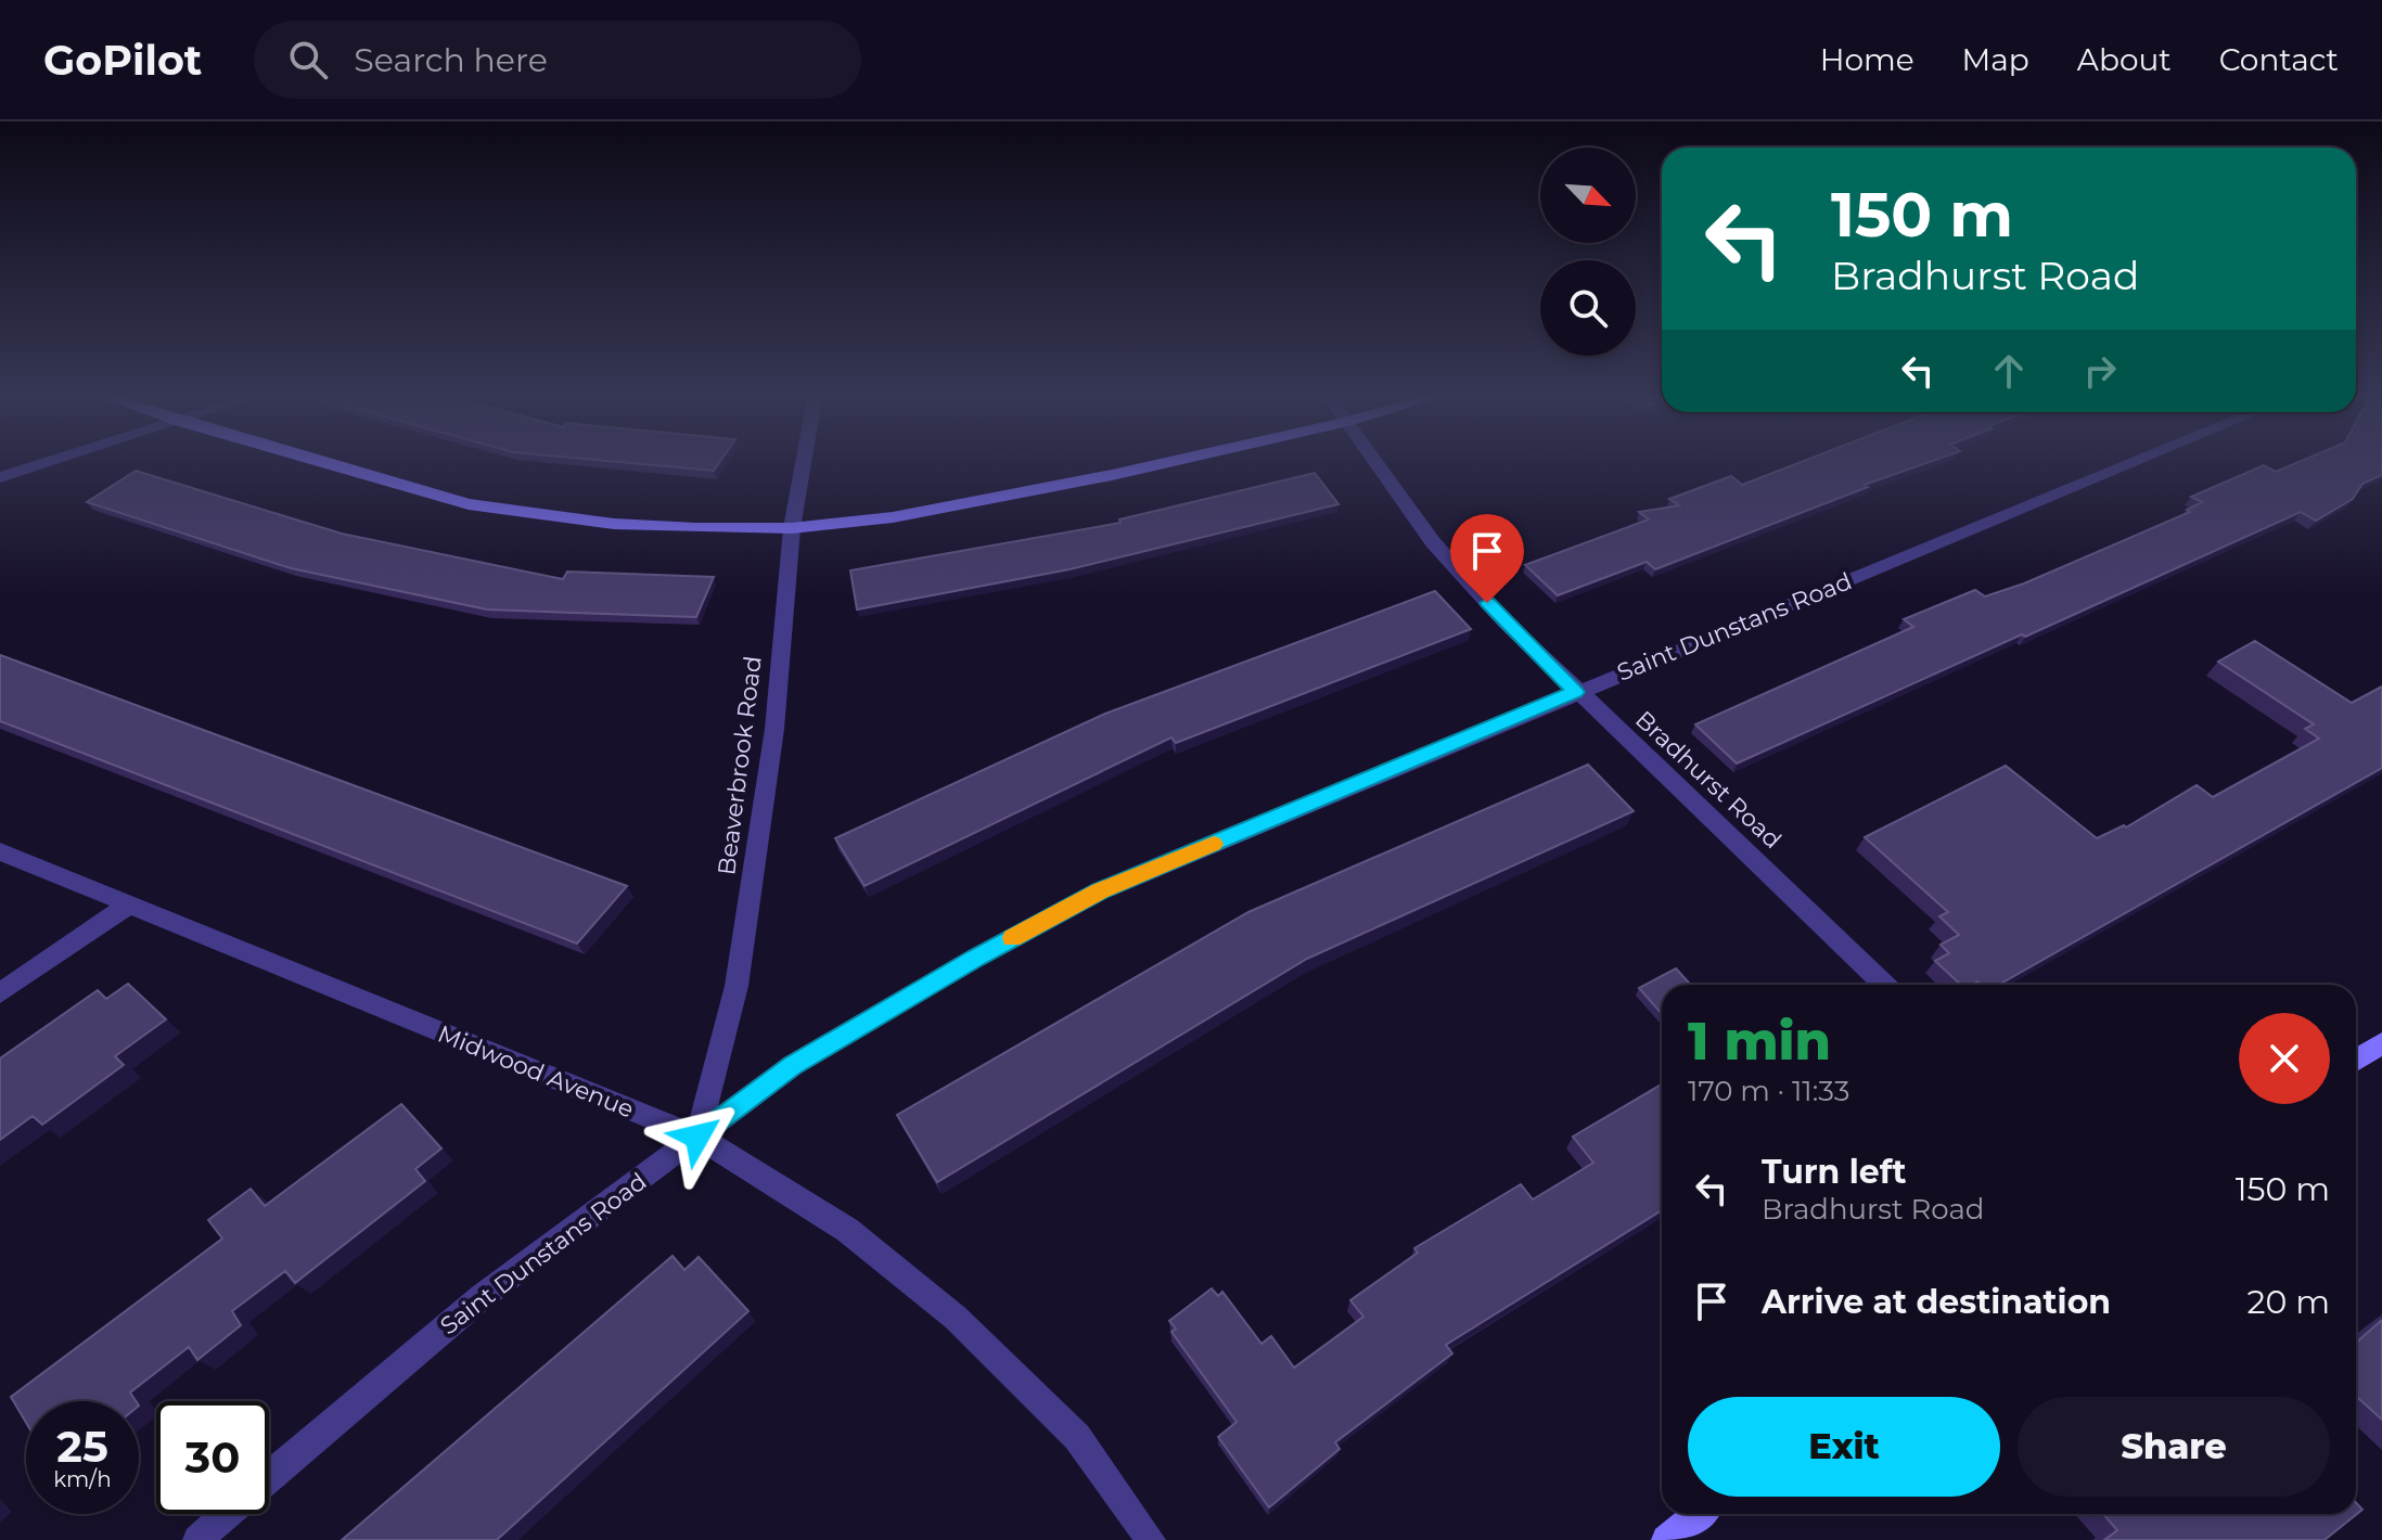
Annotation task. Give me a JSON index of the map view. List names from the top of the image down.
{
  "streets": {
    "street": [
      "Saint Dunstans Road",
      "Beaverbrook Road",
      "Bradhurst Road",
      "Midwood Avenue"
    ]
  },
  "crossings": [
    ["Saint Dunstans Road", "Beaverbrook Road"],
    ["Saint Dunstans Road", "Bradhurst Road"],
    ["Saint Dunstans Road", "Midwood Avenue"],
    ["Beaverbrook Road", "Midwood Avenue"]
  ],
  "north": "bottom right",
  "page": {
    "header": "GoPilot",
    "search": "Search here",
    "nav": [
      "Home",
      "Map",
      "About",
      "Contact"
    ],
    "turn": ["150 m", "Bradhurst Road"],
    "heading": ["1 min", "170 m · 11:33"],
    "list": [
      {
        "name": "Turn left",
        "note": "Bradhurst Road",
        "value": "150 m"
      },
      {
        "name": "Arrive at destination",
        "value": "20 m"
      }
    ],
    "buttons": ["Exit", "Share"],
    "speed": "25 km/h",
    "limit": "30"
  }
}
